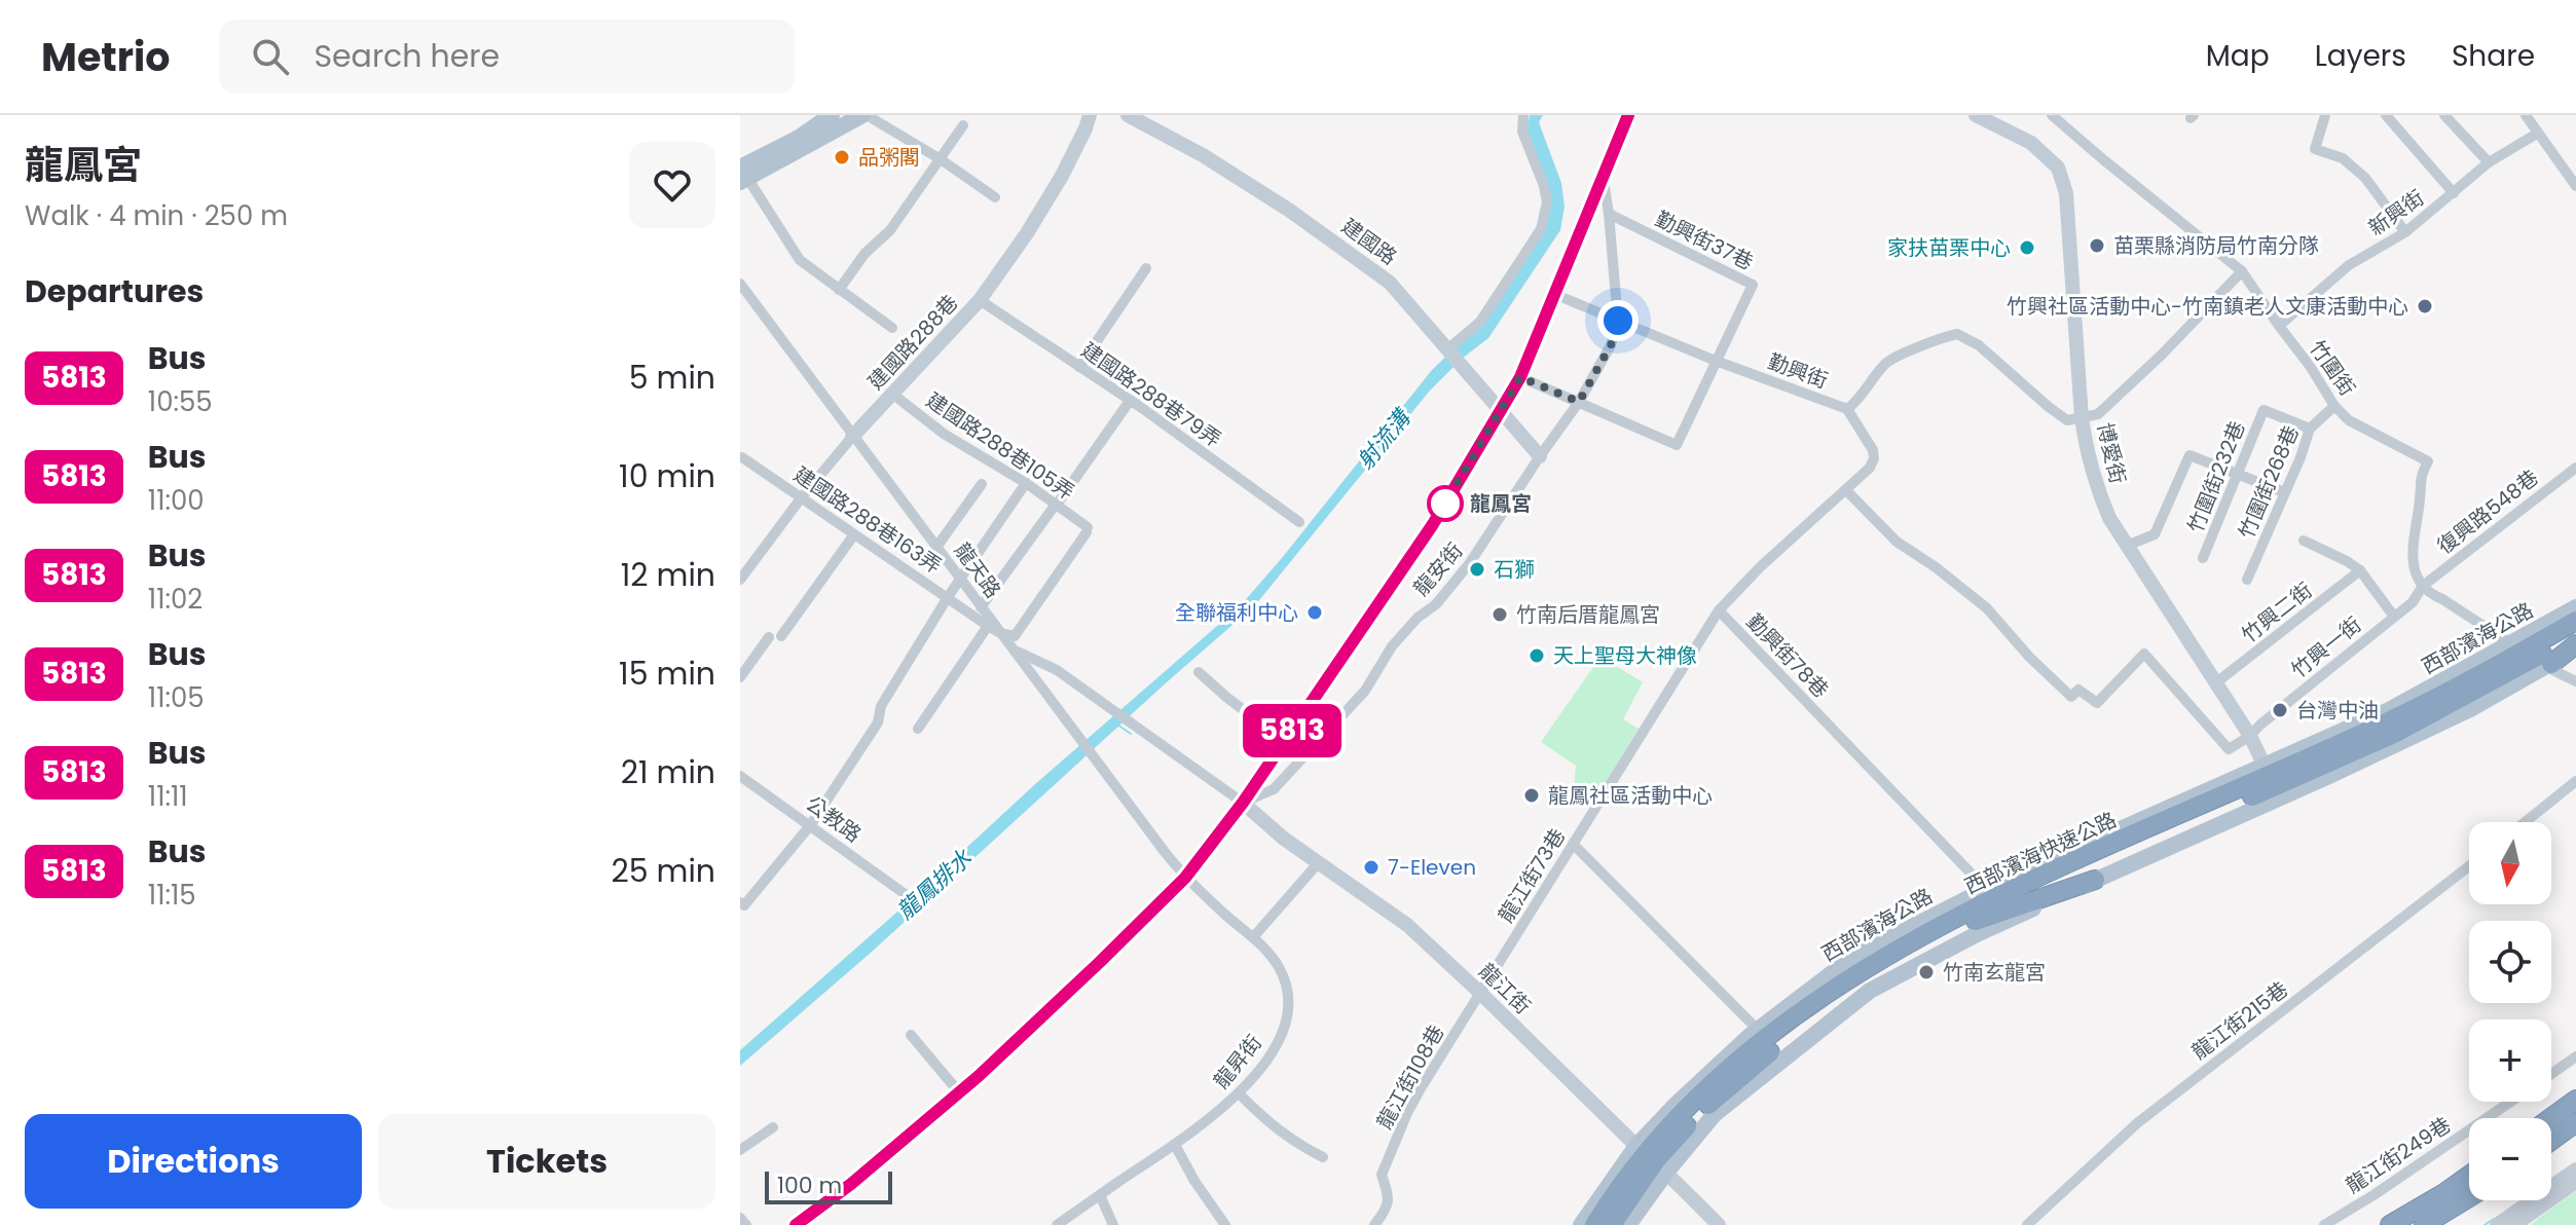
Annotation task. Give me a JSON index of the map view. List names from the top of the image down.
{
  "streets": {
    "highway": ["西部濱海快速公路"],
    "main road": ["西部濱海公路"],
    "street": [
      "新興街",
      "勤興街37巷",
      "建國路",
      "建國路288巷",
      "竹圍街",
      "勤興街",
      "建國路288巷79弄",
      "建國路288巷105弄",
      "博愛街",
      "竹圍街232巷",
      "竹圍街268巷",
      "復興路548巷",
      "建國路288巷163弄",
      "龍安街",
      "龍天路",
      "竹興二街",
      "竹興一街",
      "勤興街78巷",
      "公教路",
      "龍江街73巷",
      "龍江街",
      "龍江街215巷",
      "龍昇街",
      "龍江街108巷",
      "龍江街249巷"
    ]
  },
  "crossings": [
    ["新興街", "竹圍街"],
    ["勤興街37巷", "勤興街"],
    ["勤興街37巷", "龍安街"],
    ["建國路", "龍安街"],
    ["建國路288巷", "建國路288巷79弄"],
    ["建國路288巷", "建國路288巷105弄"],
    ["建國路288巷", "建國路288巷163弄"],
    ["建國路288巷", "龍天路"],
    ["竹圍街", "竹圍街268巷"],
    ["竹圍街", "復興路548巷"],
    ["竹圍街", "竹興一街"],
    ["勤興街", "博愛街"],
    ["勤興街", "龍安街"],
    ["勤興街", "勤興街78巷"],
    ["建國路288巷105弄", "建國路288巷163弄"],
    ["博愛街", "竹興二街"],
    ["博愛街", "西部濱海公路"],
    ["博愛街", "竹興一街"],
    ["博愛街", "西部濱海快速公路"],
    ["竹圍街232巷", "竹圍街268巷"],
    ["復興路548巷", "竹興一街"],
    ["建國路288巷163弄", "龍天路"],
    ["龍安街", "龍江街"],
    ["龍天路", "龍昇街"],
    ["西部濱海公路", "勤興街78巷"],
    ["西部濱海公路", "西部濱海快速公路"],
    ["西部濱海公路", "龍江街"],
    ["勤興街78巷", "龍江街73巷"],
    ["西部濱海快速公路", "龍江街"],
    ["龍江街73巷", "龍江街"],
    ["龍江街73巷", "龍江街108巷"],
    ["龍江街", "龍江街108巷"]
  ],
  "water": ["射流溝", "龍鳳排水"],
  "places": [
    "品粥閣",
    "苗栗縣消防局竹南分隊",
    "家扶苗栗中心",
    "竹興社區活動中心-竹南鎮老人文康活動中心",
    "龍鳳宮",
    "石獅",
    "全聯福利中心",
    "竹南后厝龍鳳宮",
    "天上聖母大神像",
    "台灣中油",
    "龍鳳社區活動中心",
    "7-Eleven",
    "竹南玄龍宮"
  ],
  "lines": ["bus line 5813"],
  "scale_bar": "100 m",
  "north": "bottom",
  "page": {
    "header": "Metrio",
    "search": "Search here",
    "nav": ["Map", "Layers", "Share"],
    "heading": [
      ["龍鳳宮", "Walk · 4 min · 250 m"],
      "Departures"
    ],
    "on_map": "5813",
    "list": [
      {
        "mark": "5813",
        "name": "Bus",
        "note": "10:55",
        "value": "5 min"
      },
      {
        "mark": "5813",
        "name": "Bus",
        "note": "11:00",
        "value": "10 min"
      },
      {
        "mark": "5813",
        "name": "Bus",
        "note": "11:02",
        "value": "12 min"
      },
      {
        "mark": "5813",
        "name": "Bus",
        "note": "11:05",
        "value": "15 min"
      },
      {
        "mark": "5813",
        "name": "Bus",
        "note": "11:11",
        "value": "21 min"
      },
      {
        "mark": "5813",
        "name": "Bus",
        "note": "11:15",
        "value": "25 min"
      }
    ],
    "map_buttons": ["+", "−"],
    "buttons": ["Directions", "Tickets"],
    "scale": "100 m"
  }
}
